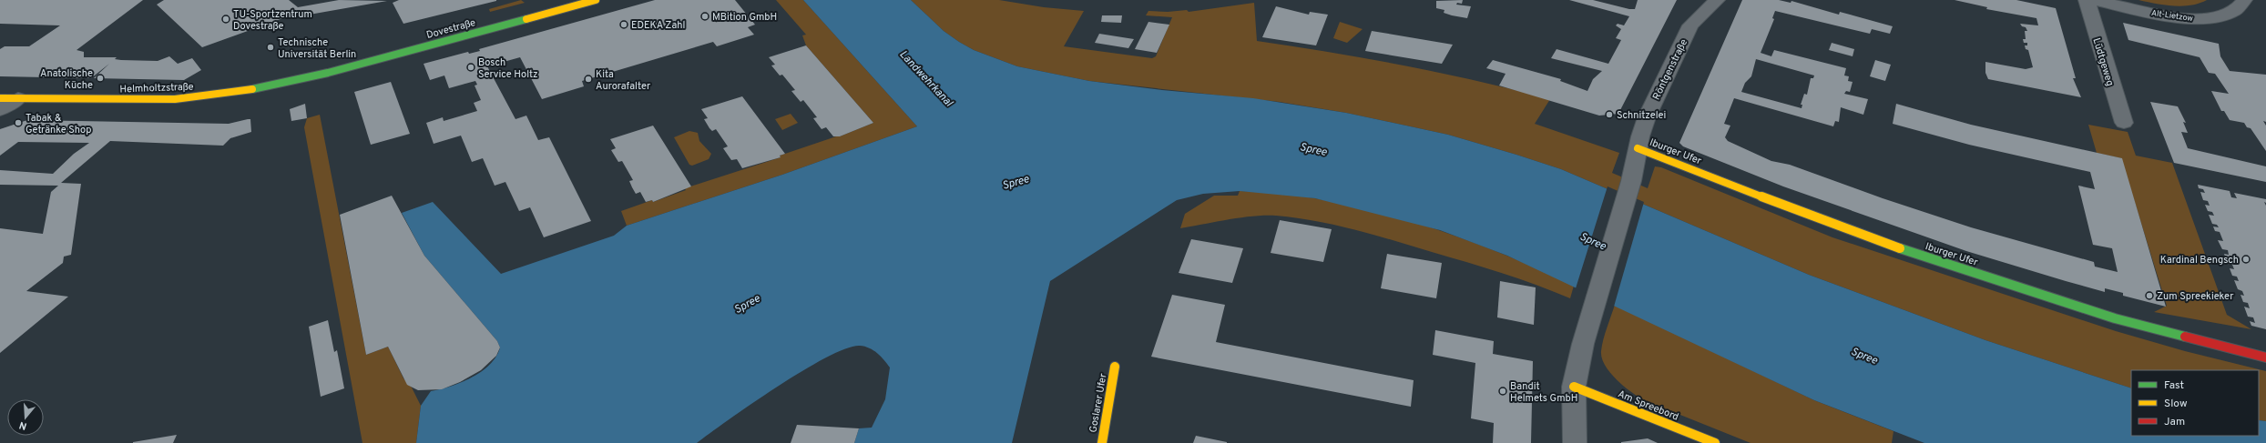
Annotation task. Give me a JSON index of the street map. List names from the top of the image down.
{
  "streets": {
    "street": [
      "Alt-Lietzow",
      "Dovestraße",
      "Lüdtgeweg",
      "Röntgenstraße",
      "Helmholtzstraße",
      "Iburger Ufer",
      "Goslarer Ufer",
      "Am Spreebord"
    ]
  },
  "crossings": [
    ["Dovestraße", "Helmholtzstraße"],
    ["Röntgenstraße", "Iburger Ufer"],
    ["Röntgenstraße", "Am Spreebord"]
  ],
  "water": ["Landwehrkanal", "Spree"],
  "places": [
    "MBition GmbH",
    "TU-Sportzentrum Dovestraße",
    "EDEKA Zahl",
    "Technische Universität Berlin",
    "Bosch Service Holtz",
    "Anatolische Küche",
    "Kita Aurorafalter",
    "Schnitzelei",
    "Tabak & Getränke Shop",
    "Kardinal Bengsch",
    "Zum Spreekieker",
    "Bandit Helmets GmbH"
  ],
  "legend": ["Fast", "Slow", "Jam"],
  "north": "bottom"
}
